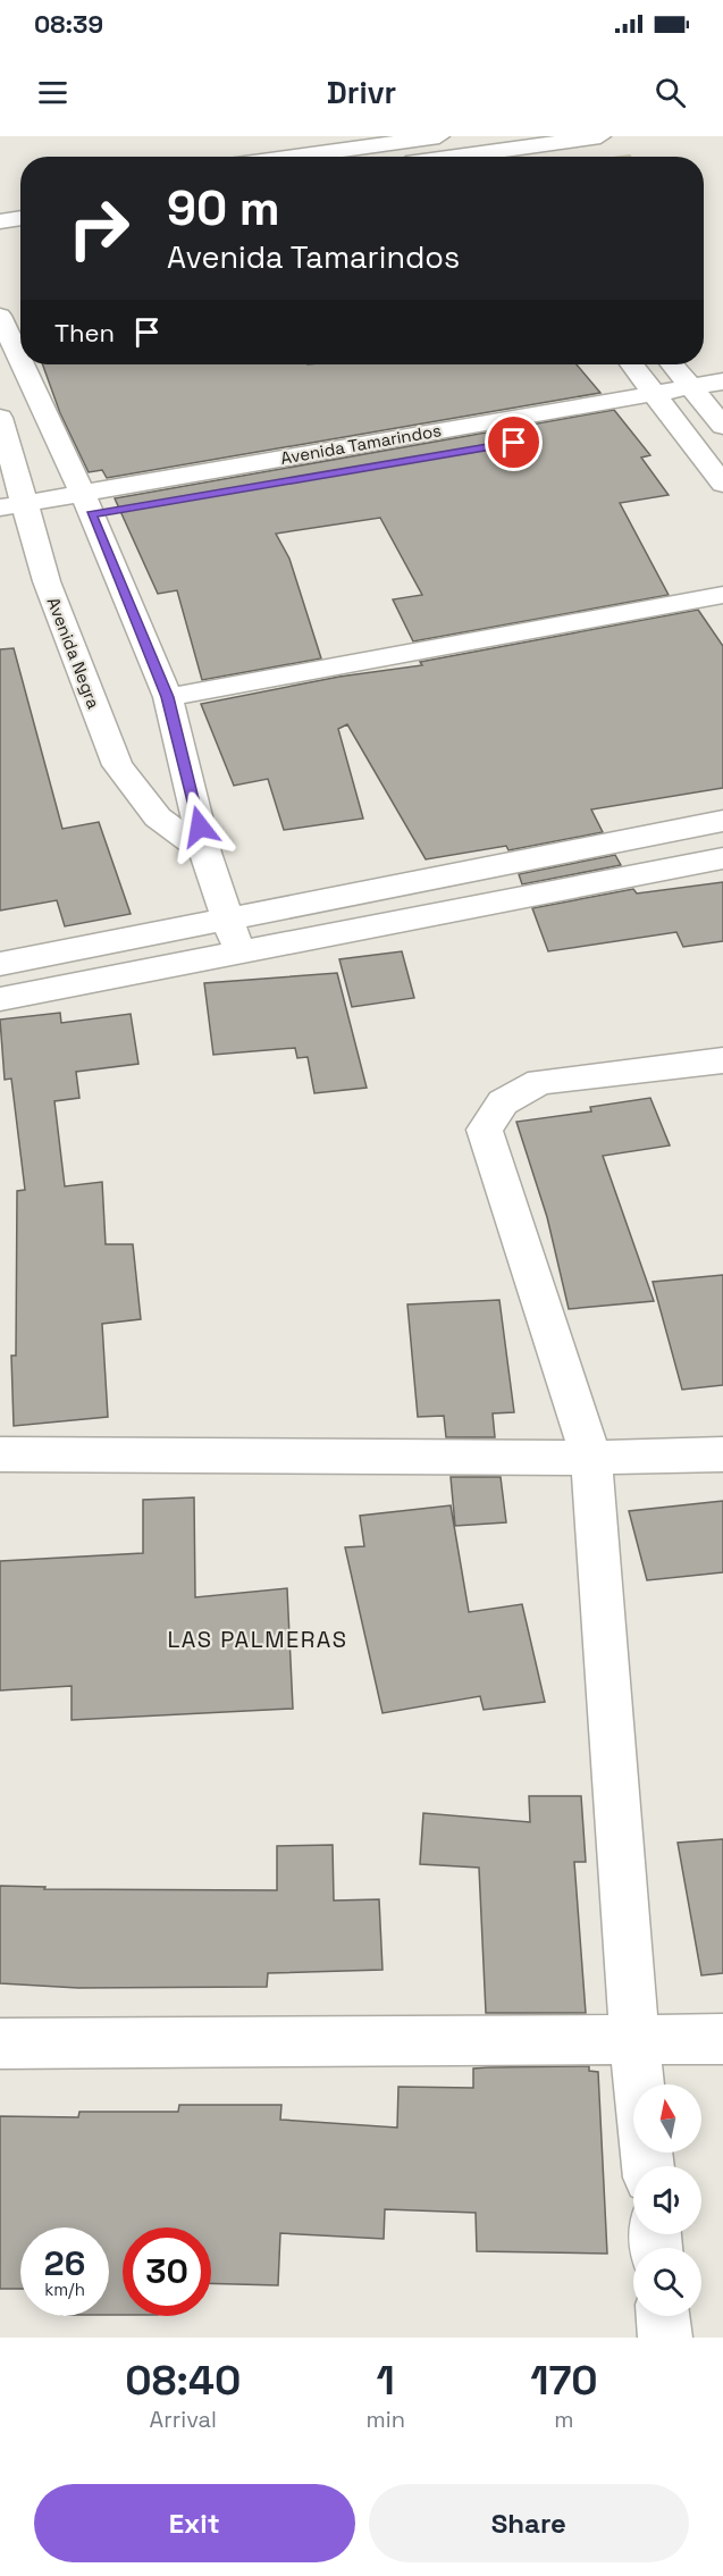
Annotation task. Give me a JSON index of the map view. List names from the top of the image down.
{
  "streets": {
    "street": ["Avenida Tamarindos", "Avenida Negra"]
  },
  "crossings": [
    ["Avenida Tamarindos", "Avenida Negra"]
  ],
  "districts": ["LAS PALMERAS"],
  "north": "top",
  "page": {
    "status": "08:39",
    "header": "Drivr",
    "turn": ["90 m", "Avenida Tamarindos"],
    "then": "Then",
    "speed": "26 km/h",
    "limit": "30",
    "eta": [
      "08:40",
      "Arrival",
      "1",
      "min",
      "170",
      "m"
    ],
    "buttons": ["Exit", "Share"]
  }
}
